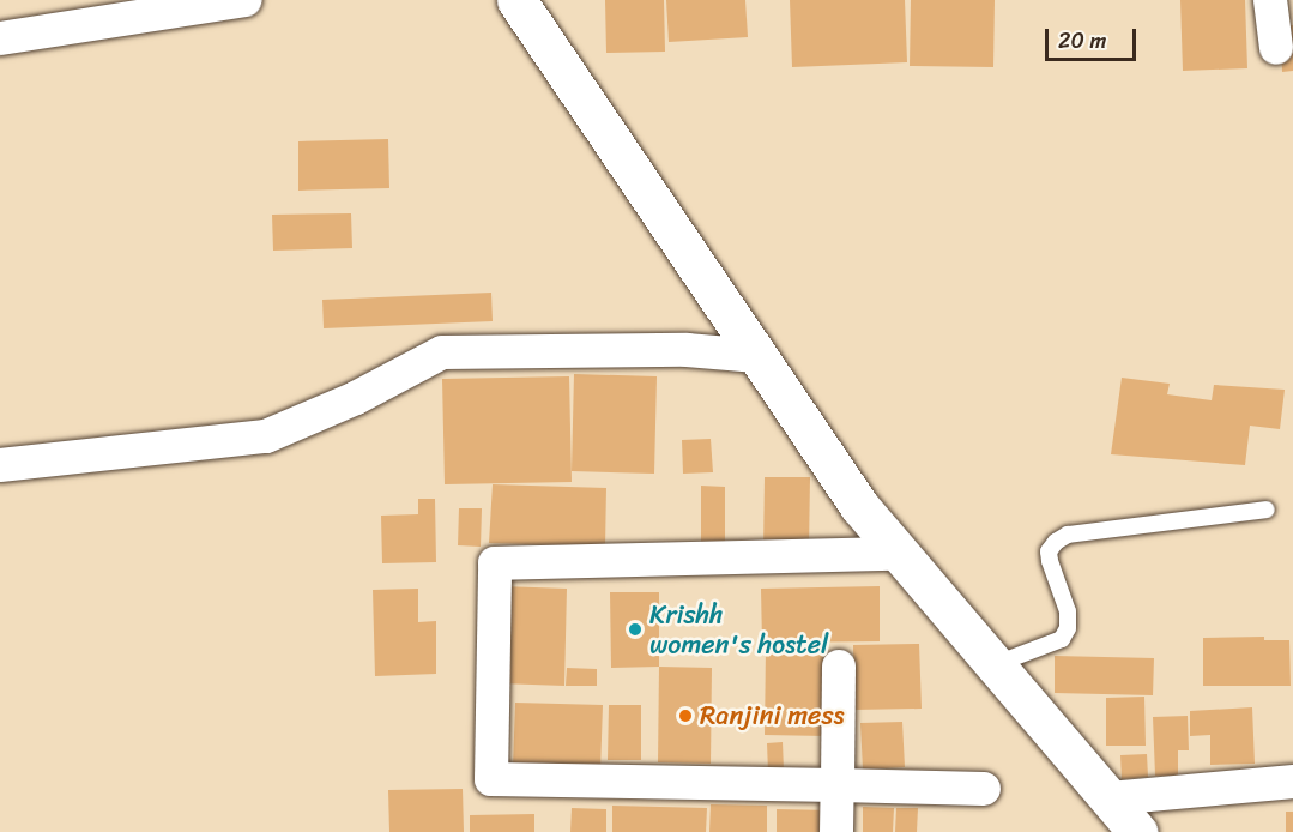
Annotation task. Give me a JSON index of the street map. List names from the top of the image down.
{
  "places": ["Krishh women's hostel", "Ranjini mess"],
  "scale_bar": "20 m"
}
